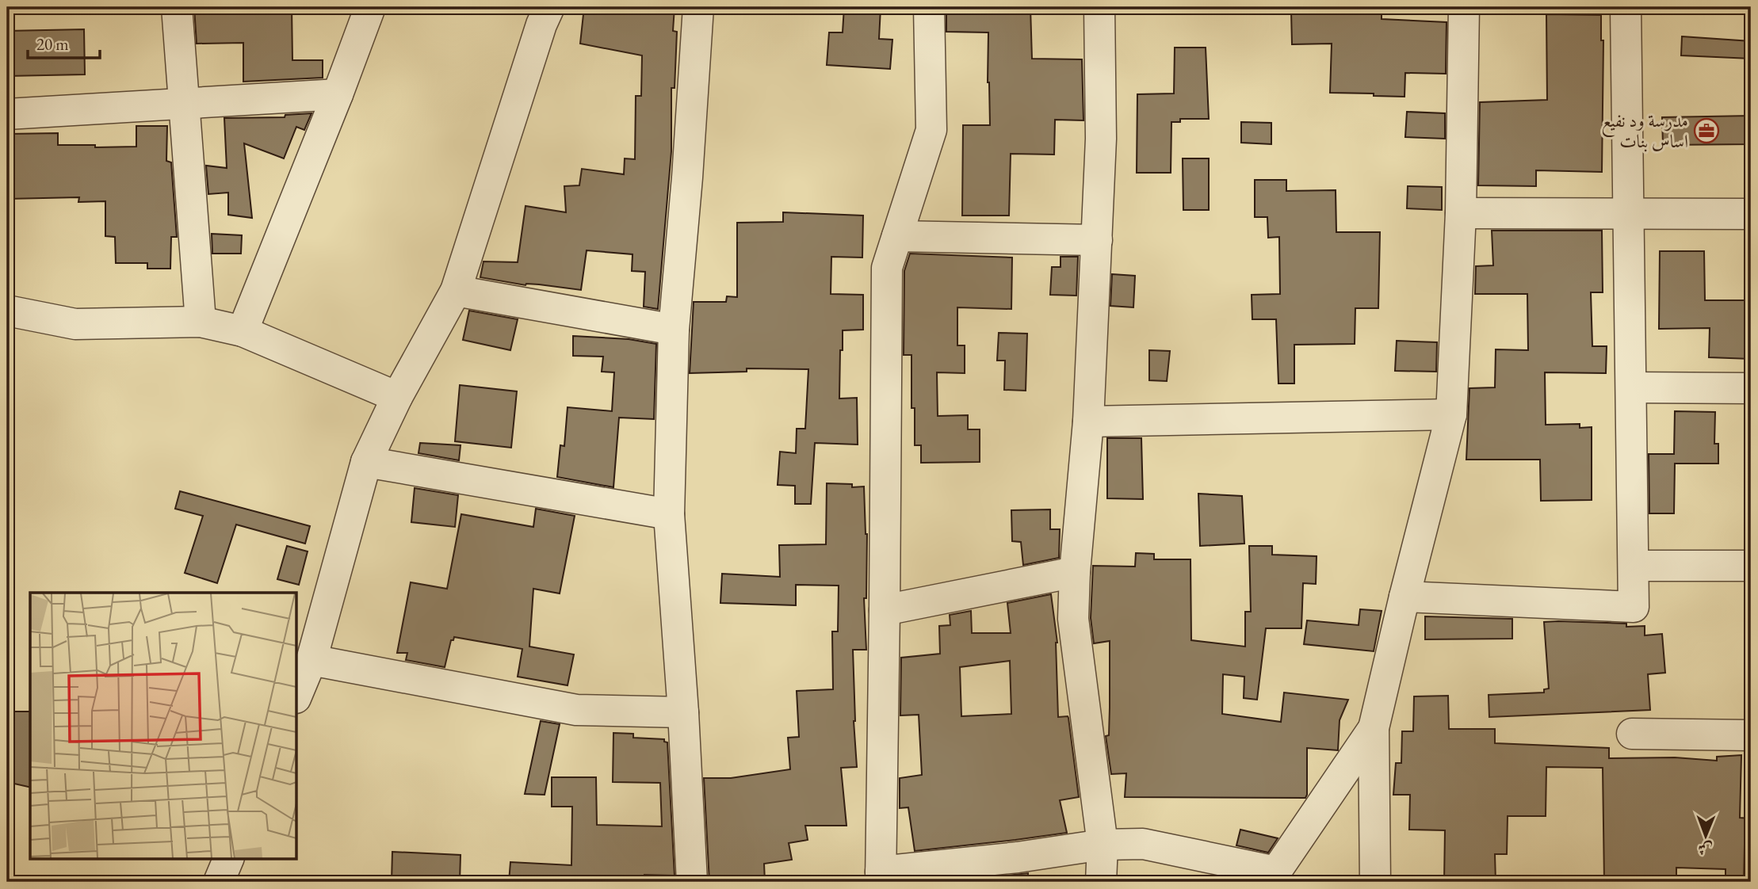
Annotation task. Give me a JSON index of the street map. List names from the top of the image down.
{
  "places": {
    "office": ["مدرسة ود نفيع اساس بنات"]
  },
  "scale_bar": "20 m",
  "north": "bottom"
}
